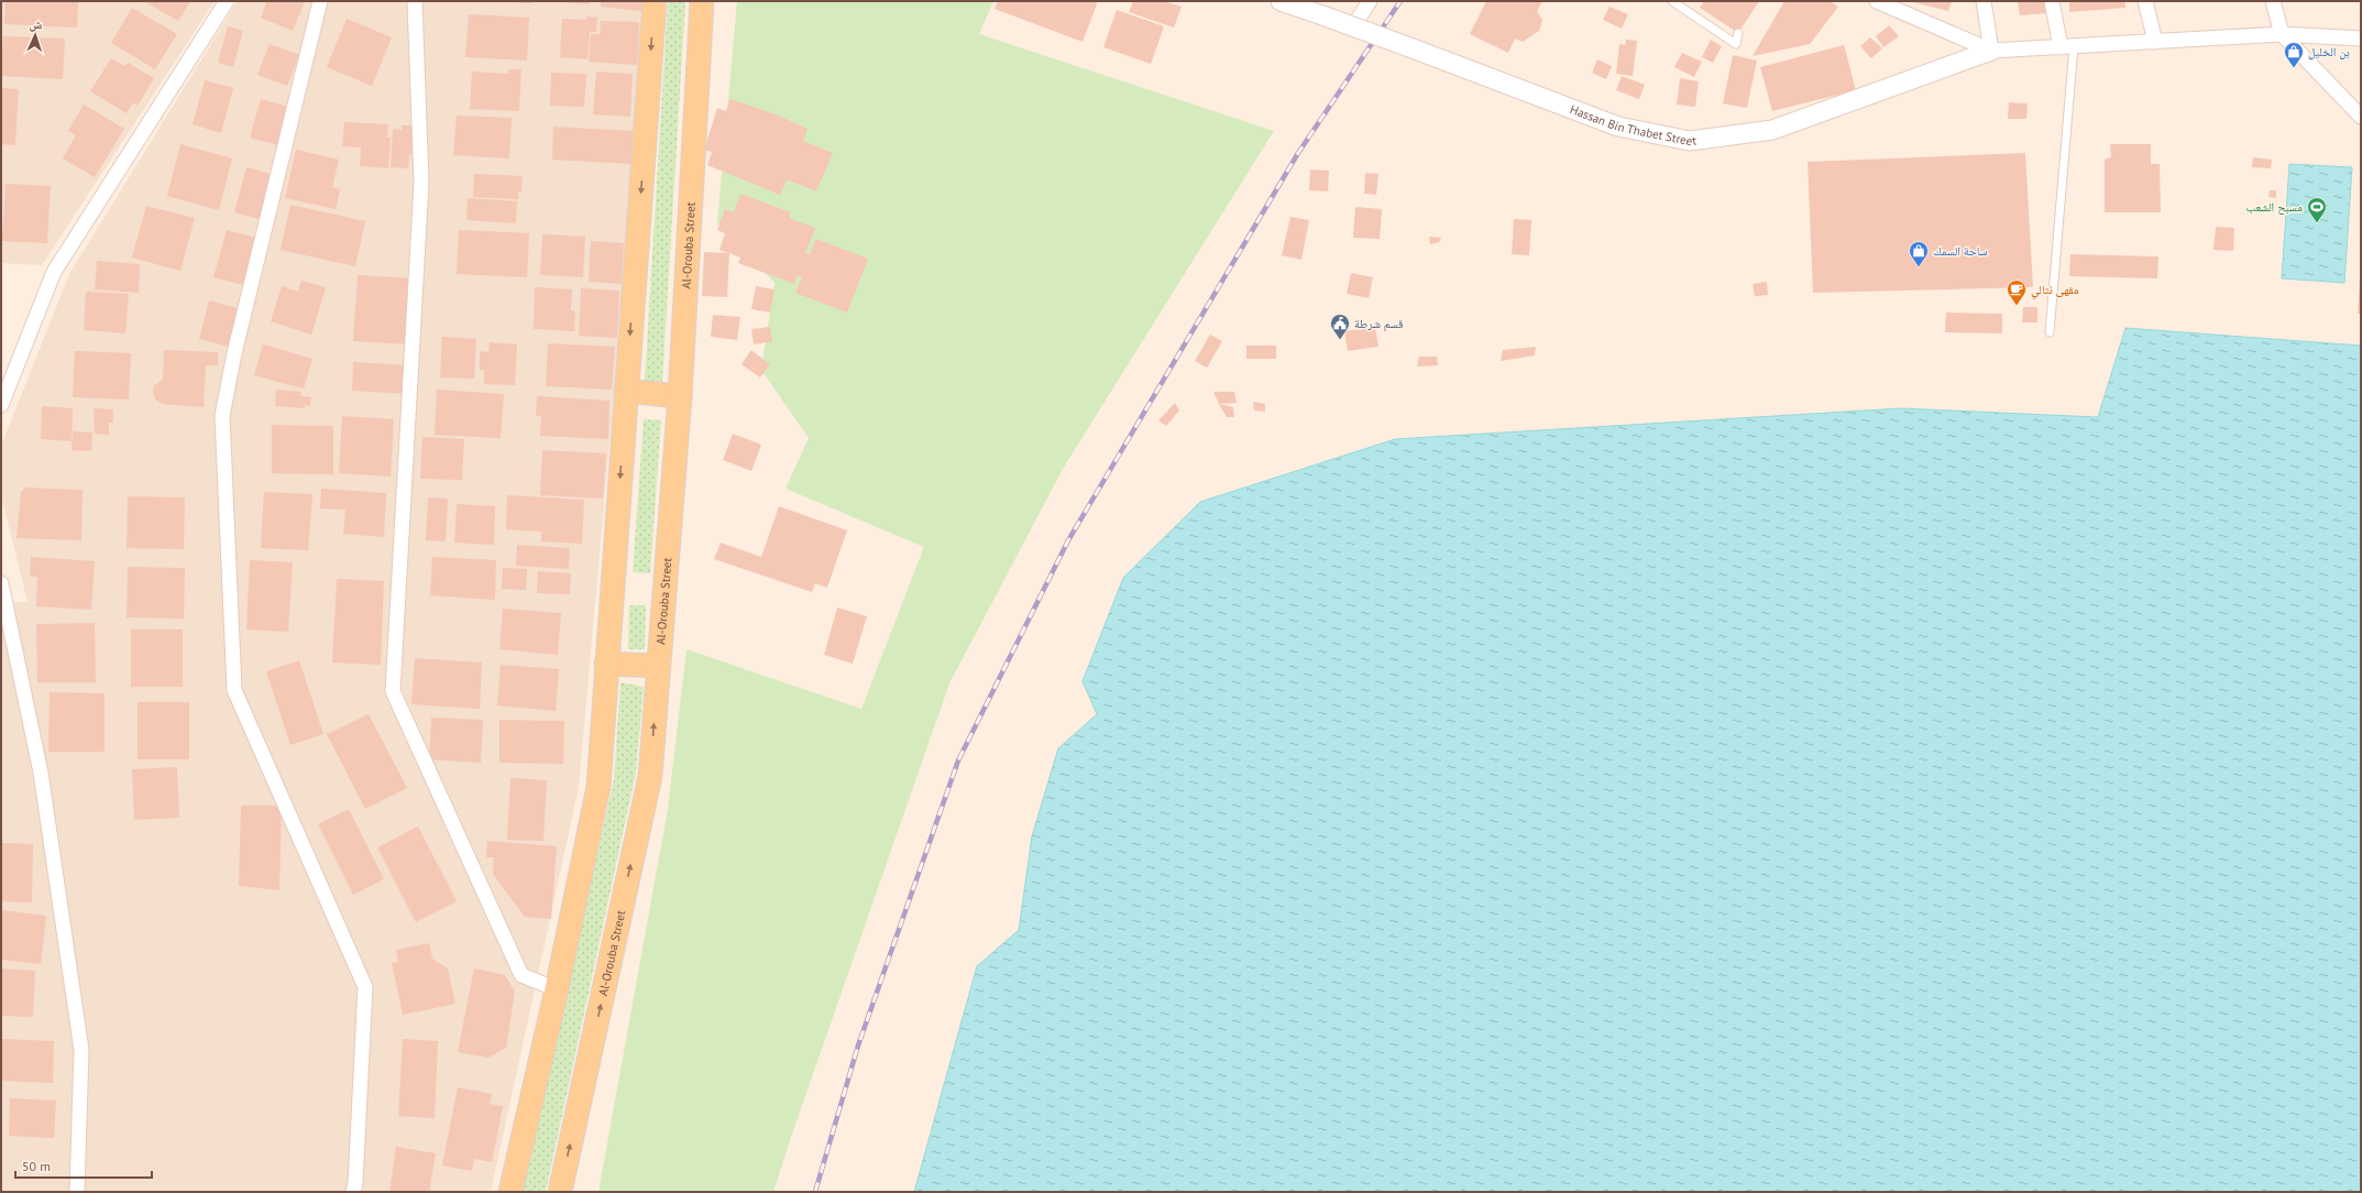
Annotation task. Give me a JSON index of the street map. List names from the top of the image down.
{
  "streets": {
    "main road": ["Al-Orouba Street"],
    "street": ["Hassan Bin Thabet Street"]
  },
  "places": {
    "shop": ["بن الخليل", "ساحة السمك"],
    "sports": ["مسبح الشعب"],
    "cafe": ["مقهى نتالي"],
    "public building": ["قسم شرطة"]
  },
  "scale_bar": "50 m",
  "north": "top"
}
